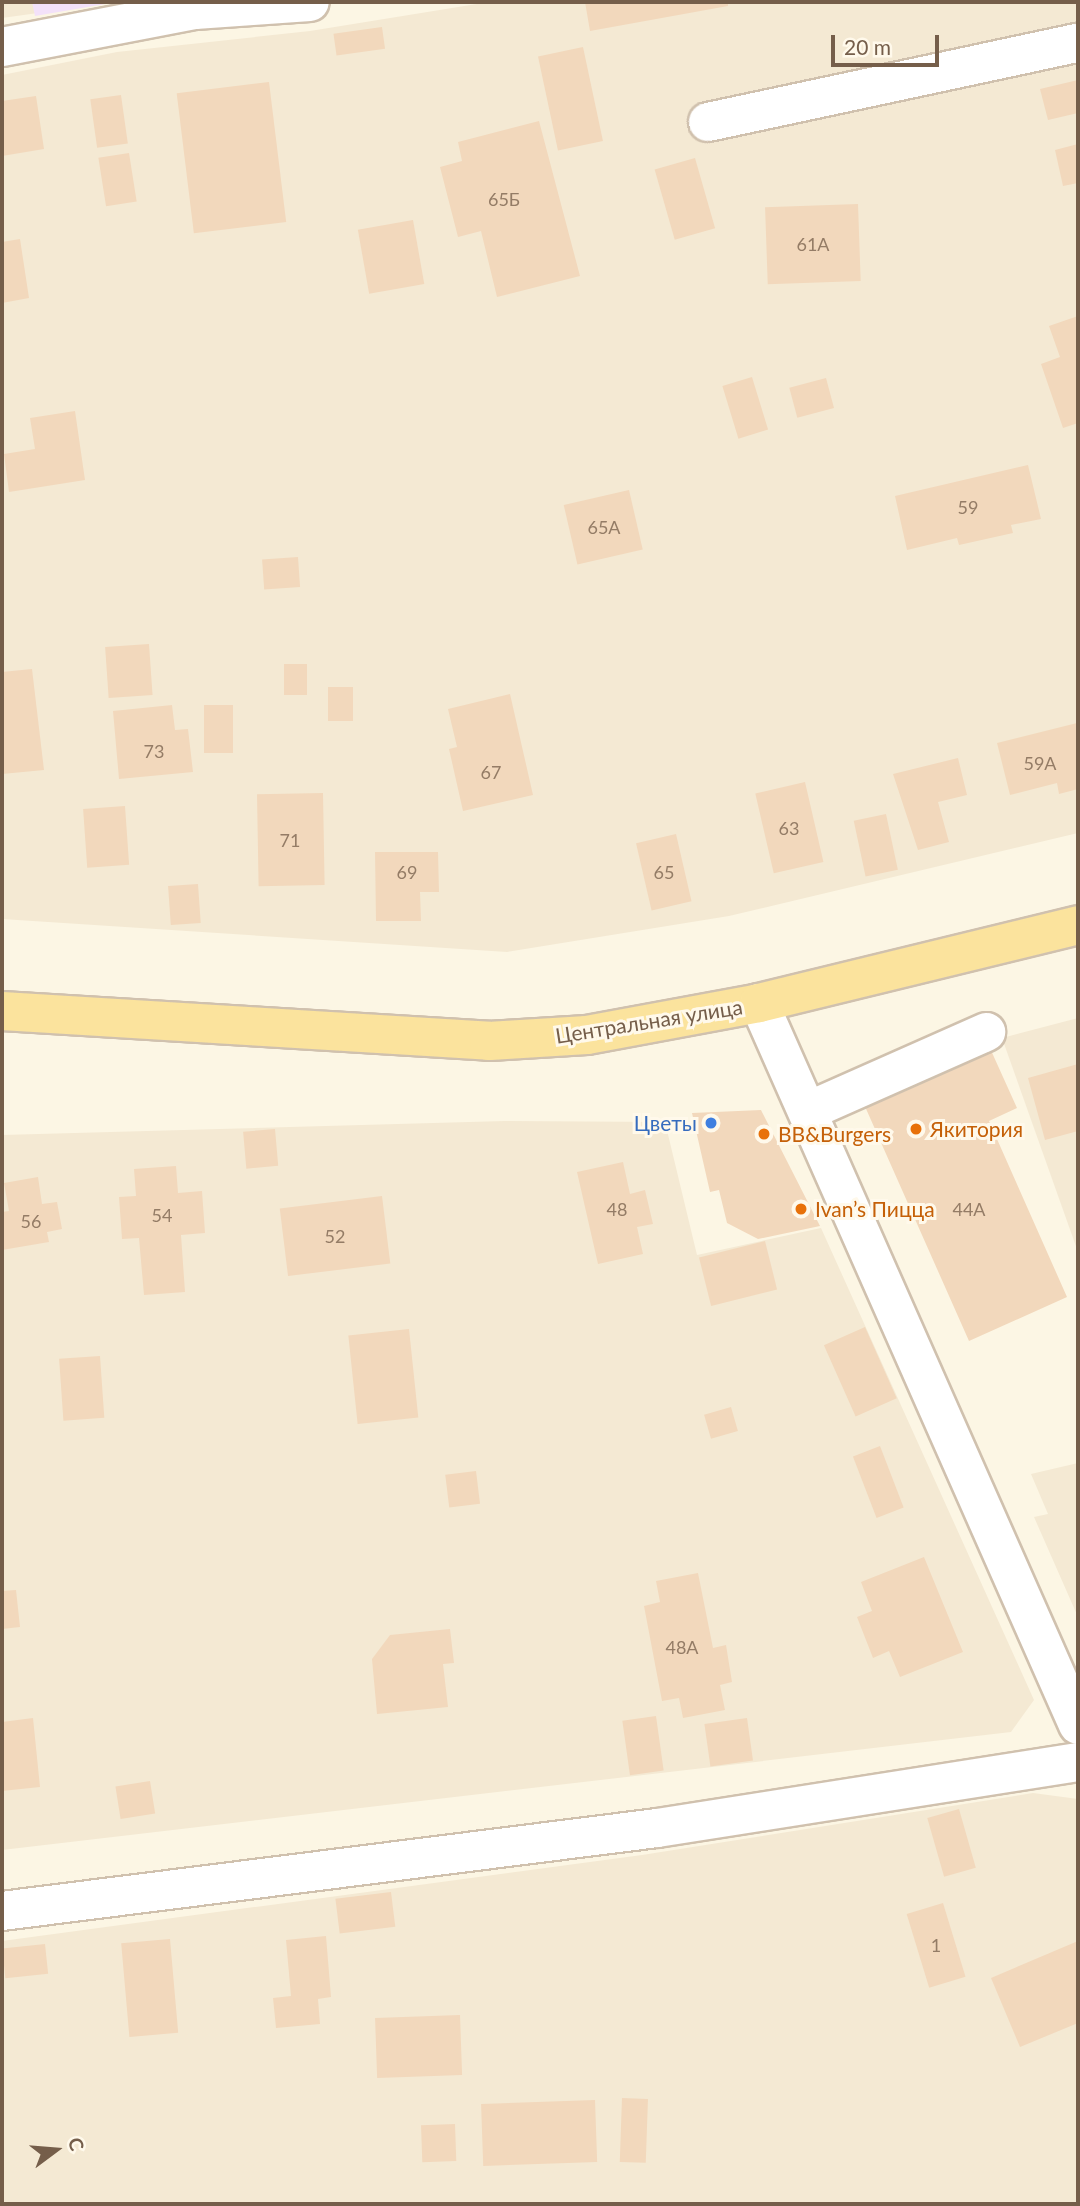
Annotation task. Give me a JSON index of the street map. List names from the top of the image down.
{
  "streets": {
    "main road": ["Центральная улица"]
  },
  "places": [
    "Цветы",
    "Якитория",
    "BB&Burgers",
    "Ivan’s Пицца"
  ],
  "house_numbers": [
    "65Б",
    "61А",
    "59",
    "65А",
    "73",
    "59А",
    "67",
    "63",
    "71",
    "69",
    "65",
    "48",
    "44А",
    "54",
    "56",
    "52",
    "48А",
    "1"
  ],
  "scale_bar": "20 m",
  "north": "right"
}
